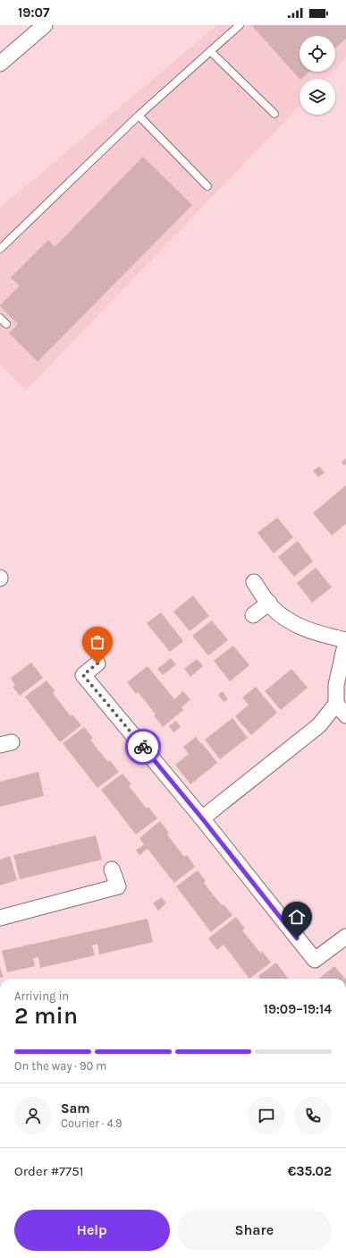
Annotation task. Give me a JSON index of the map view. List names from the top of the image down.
{
  "page": {
    "status": "19:07",
    "heading": ["2 min", "Arriving in", "19:09–19:14"],
    "panel": [
      "Sam",
      "Courier · 4.9",
      "Order #7751",
      "€35.02"
    ],
    "bar": "On the way · 90 m",
    "buttons": ["Help", "Share"]
  }
}
